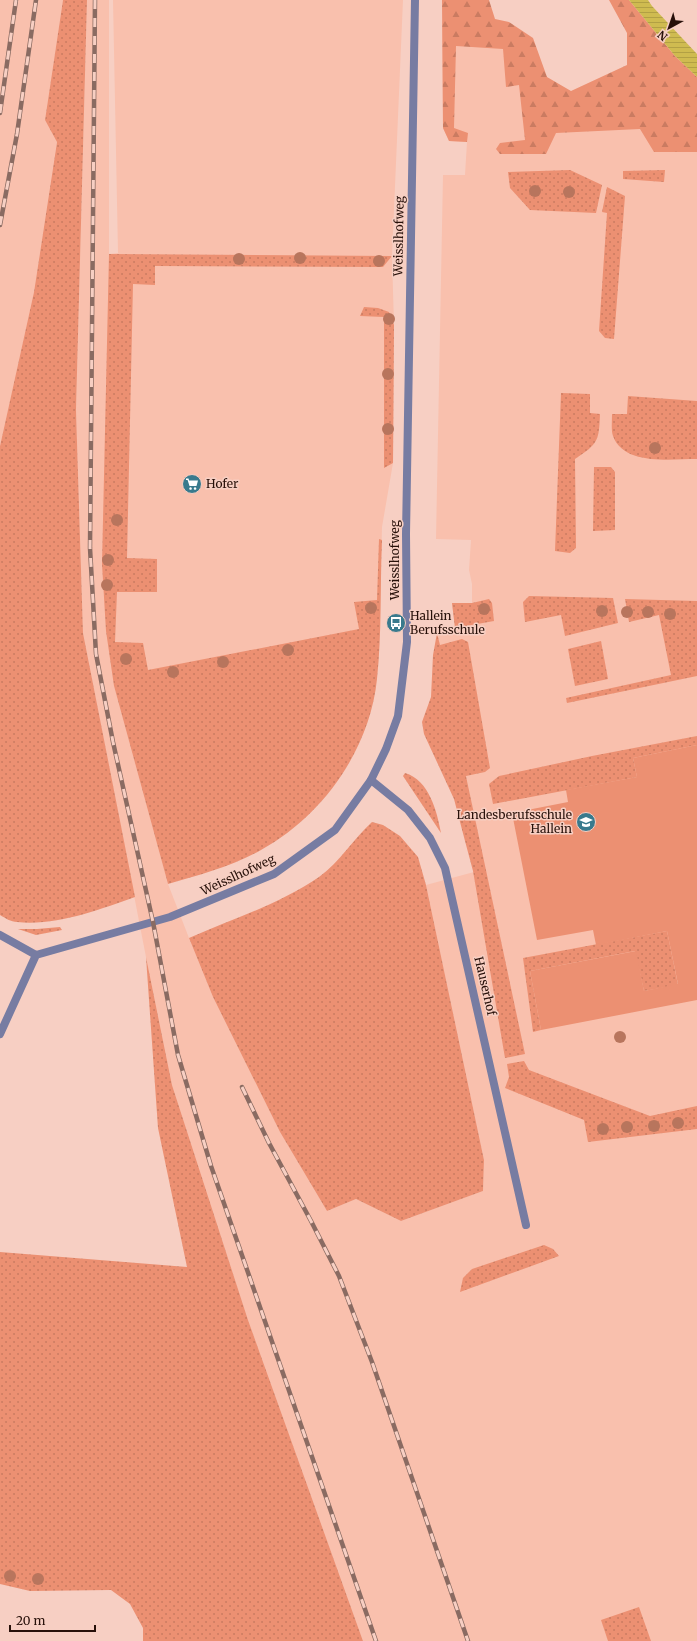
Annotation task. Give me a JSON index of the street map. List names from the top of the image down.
{
  "streets": {
    "street": ["Weisslhofweg", "Hauserhof"]
  },
  "crossings": [
    ["Weisslhofweg", "Hauserhof"]
  ],
  "places": {
    "supermarket": ["Hofer"],
    "bus stop": ["Hallein Berufsschule"],
    "school or university": ["Landesberufsschule Hallein"]
  },
  "scale_bar": "20 m",
  "north": "bottom left"
}
